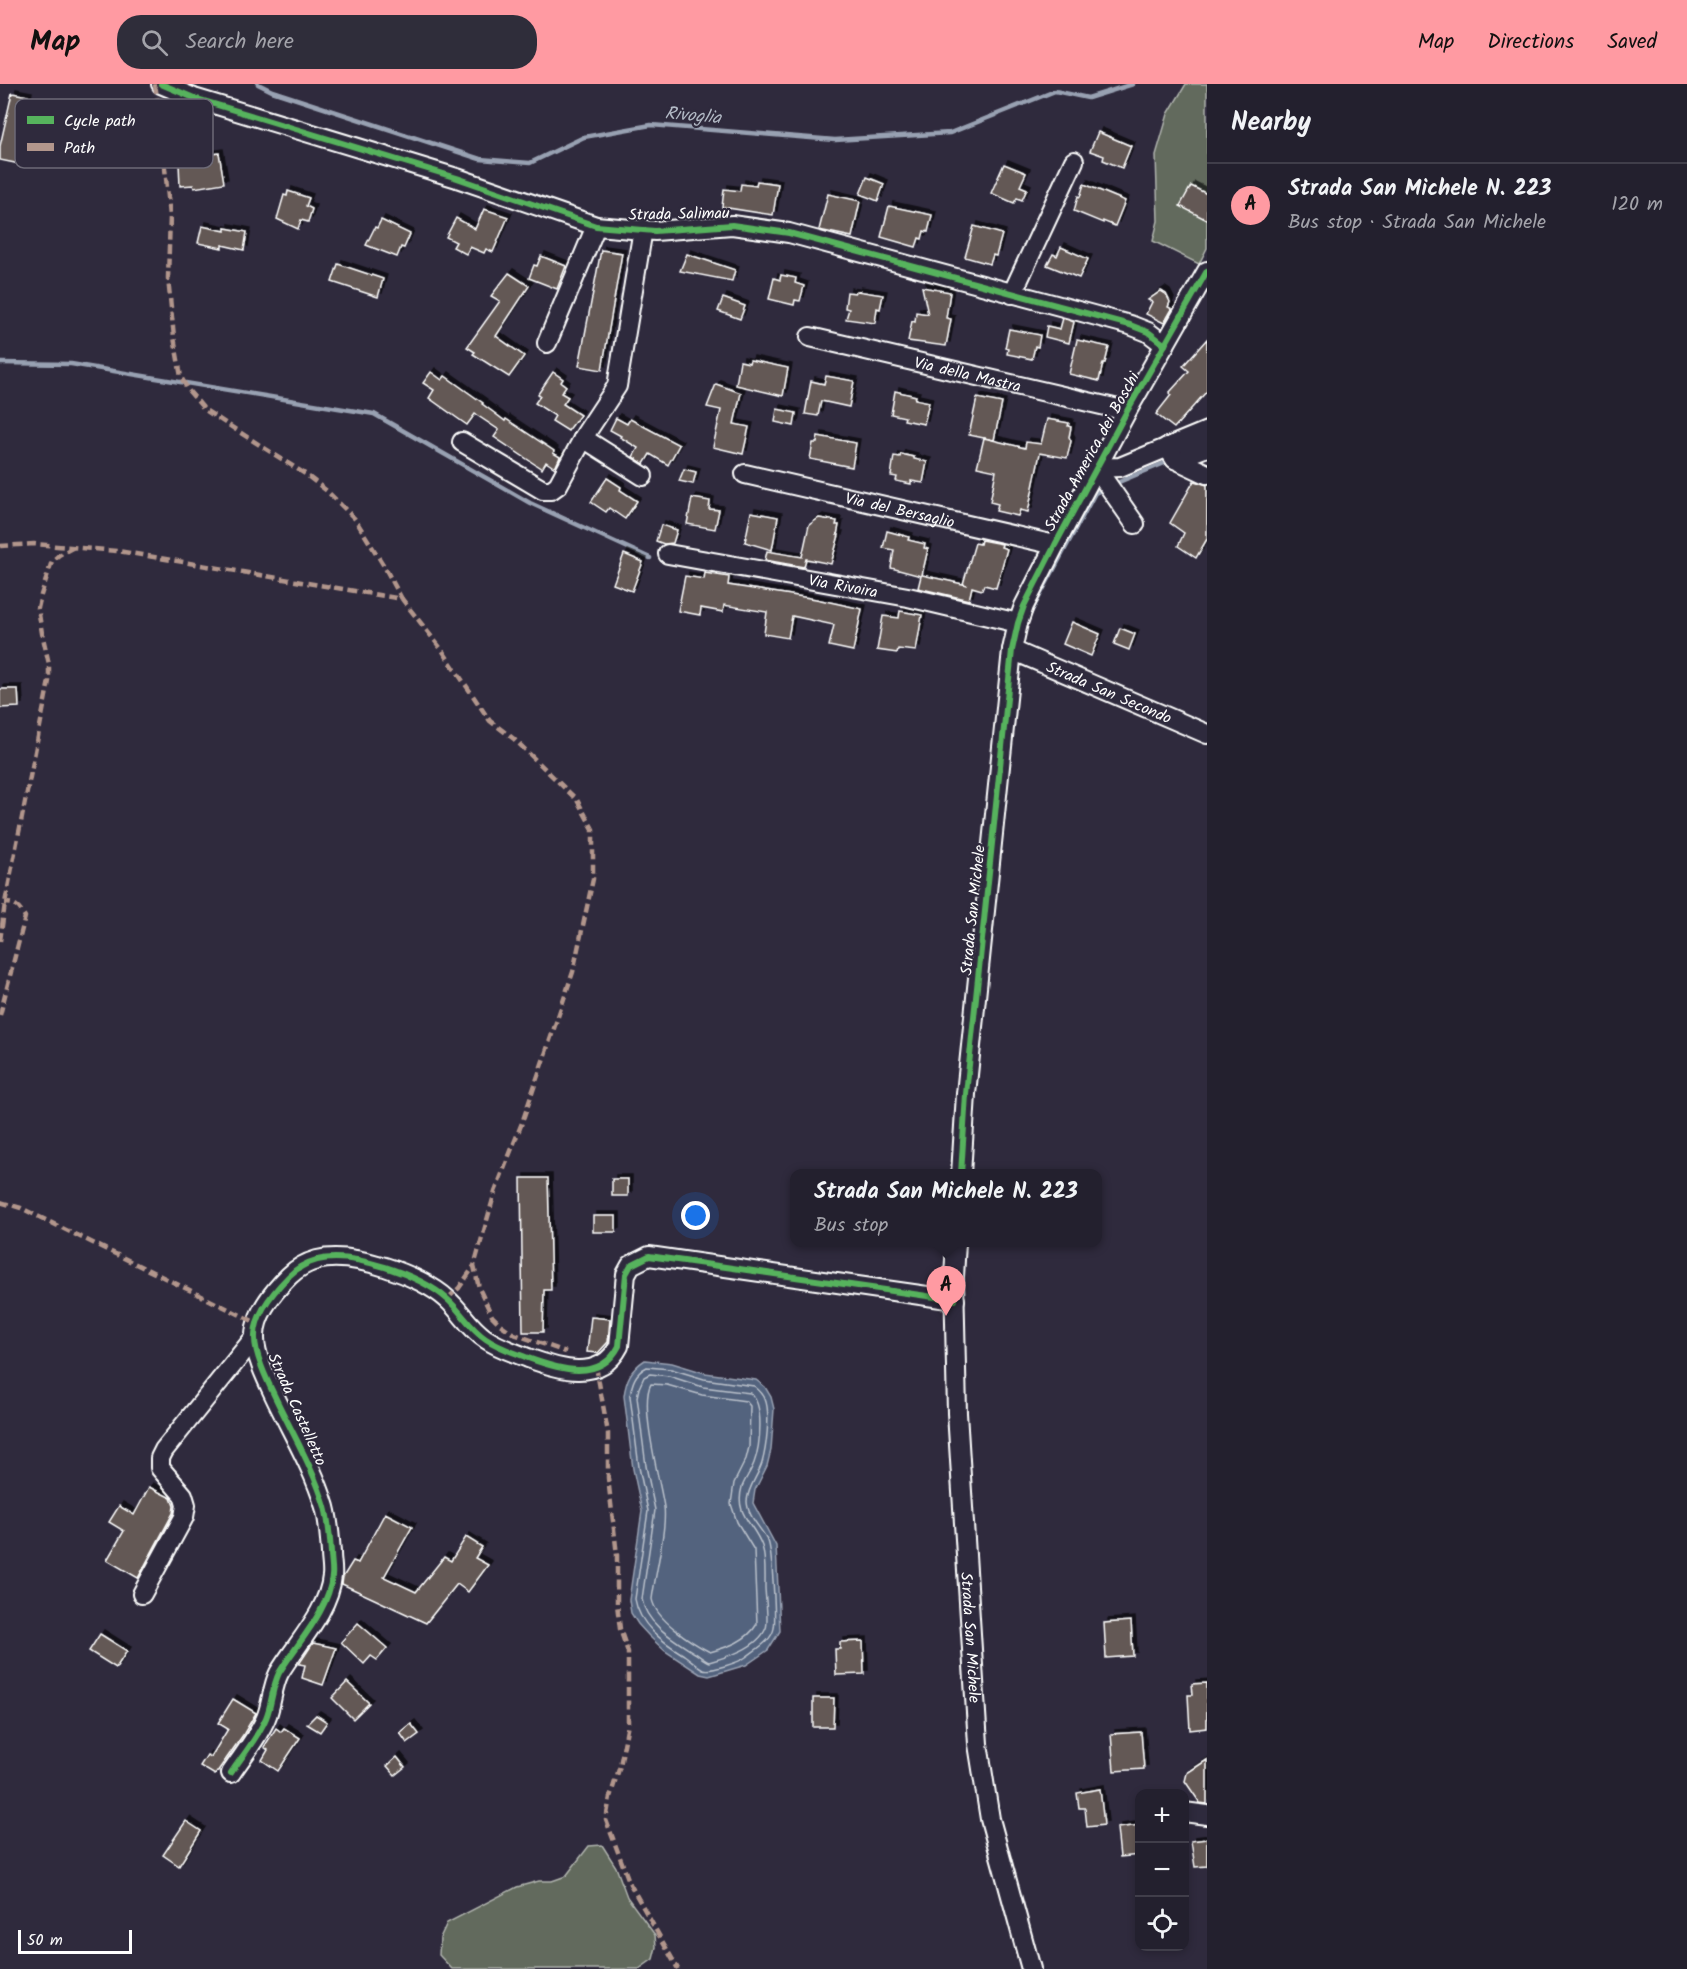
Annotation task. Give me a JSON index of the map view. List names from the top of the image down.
{
  "streets": {
    "street": [
      "Strada Salimau",
      "Via della Mastra",
      "Strada America dei Boschi",
      "Via del Bersaglio",
      "Via Rivoira",
      "Strada San Secondo",
      "Strada San Michele",
      "Strada Castelletto"
    ]
  },
  "crossings": [
    ["Strada Salimau", "Strada America dei Boschi"],
    ["Via della Mastra", "Strada America dei Boschi"],
    ["Strada America dei Boschi", "Via del Bersaglio"],
    ["Strada America dei Boschi", "Via Rivoira"],
    ["Strada America dei Boschi", "Strada San Secondo"],
    ["Strada America dei Boschi", "Strada San Michele"],
    ["Strada San Secondo", "Strada San Michele"],
    ["Strada San Michele", "Strada Castelletto"]
  ],
  "water": ["Rivoglia"],
  "legend": ["Cycle path", "Path"],
  "scale_bar": "50 m",
  "page": {
    "header": "Map",
    "search": "Search here",
    "nav": ["Map", "Directions", "Saved"],
    "heading": "Nearby",
    "list": [
      {
        "mark": "A",
        "name": "Strada San Michele N. 223",
        "note": "Bus stop · Strada San Michele",
        "value": "120 m"
      }
    ],
    "popup": ["Strada San Michele N. 223", "Bus stop"],
    "pins": "A",
    "map_buttons": ["+", "−"],
    "scale": "50 m"
  }
}
